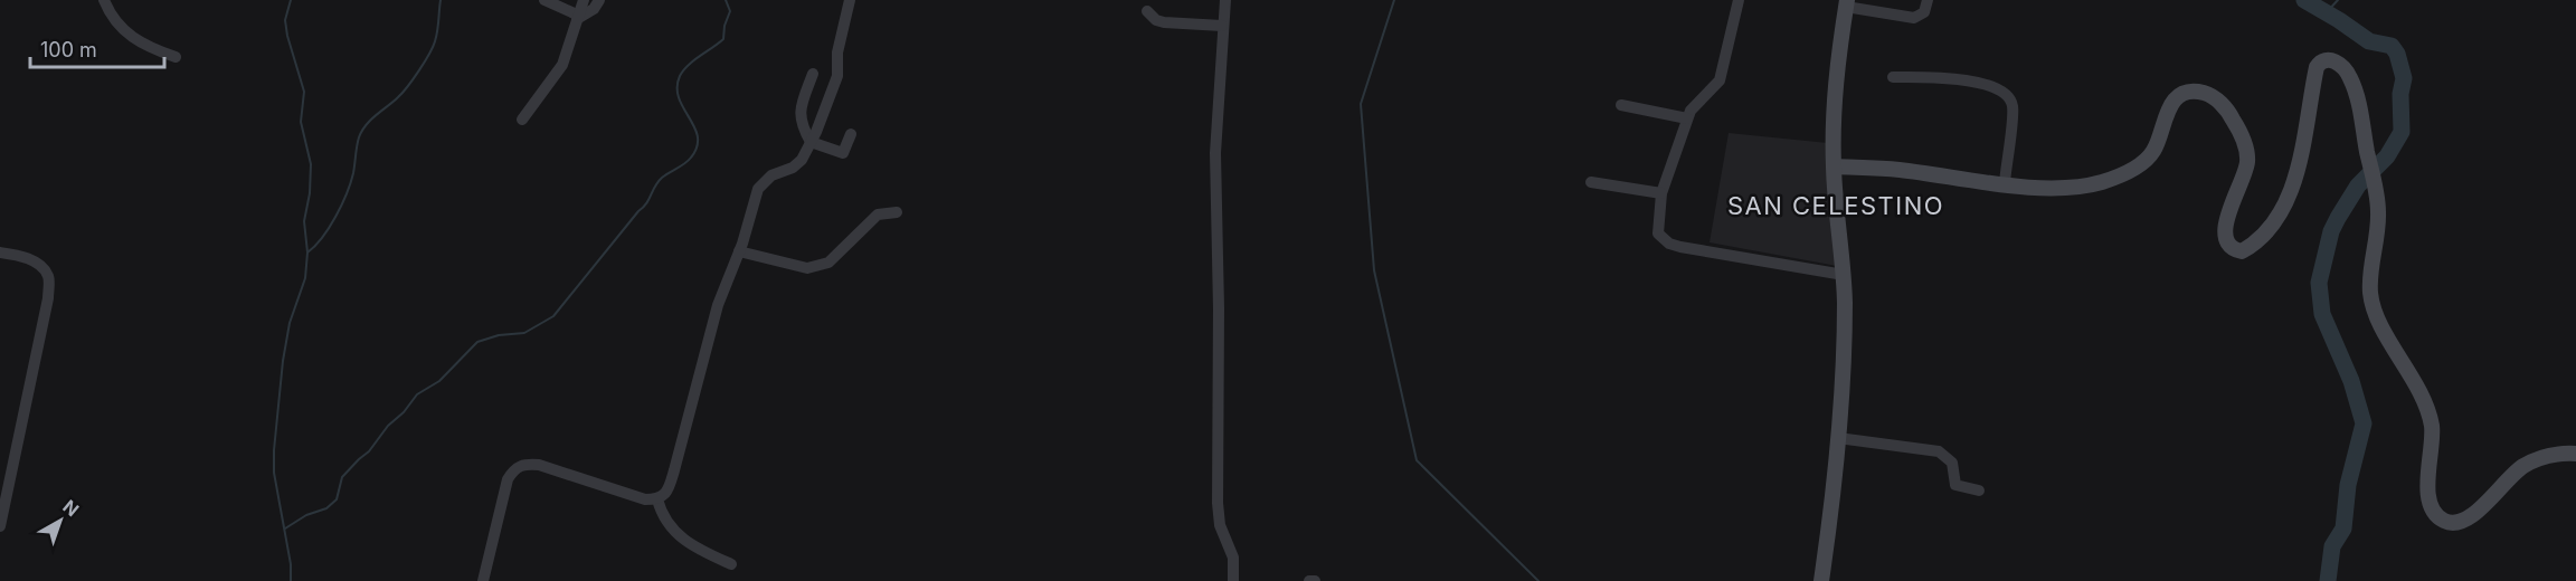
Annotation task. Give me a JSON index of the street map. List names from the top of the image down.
{
  "districts": ["SAN CELESTINO"],
  "scale_bar": "100 m",
  "north": "top right"
}
